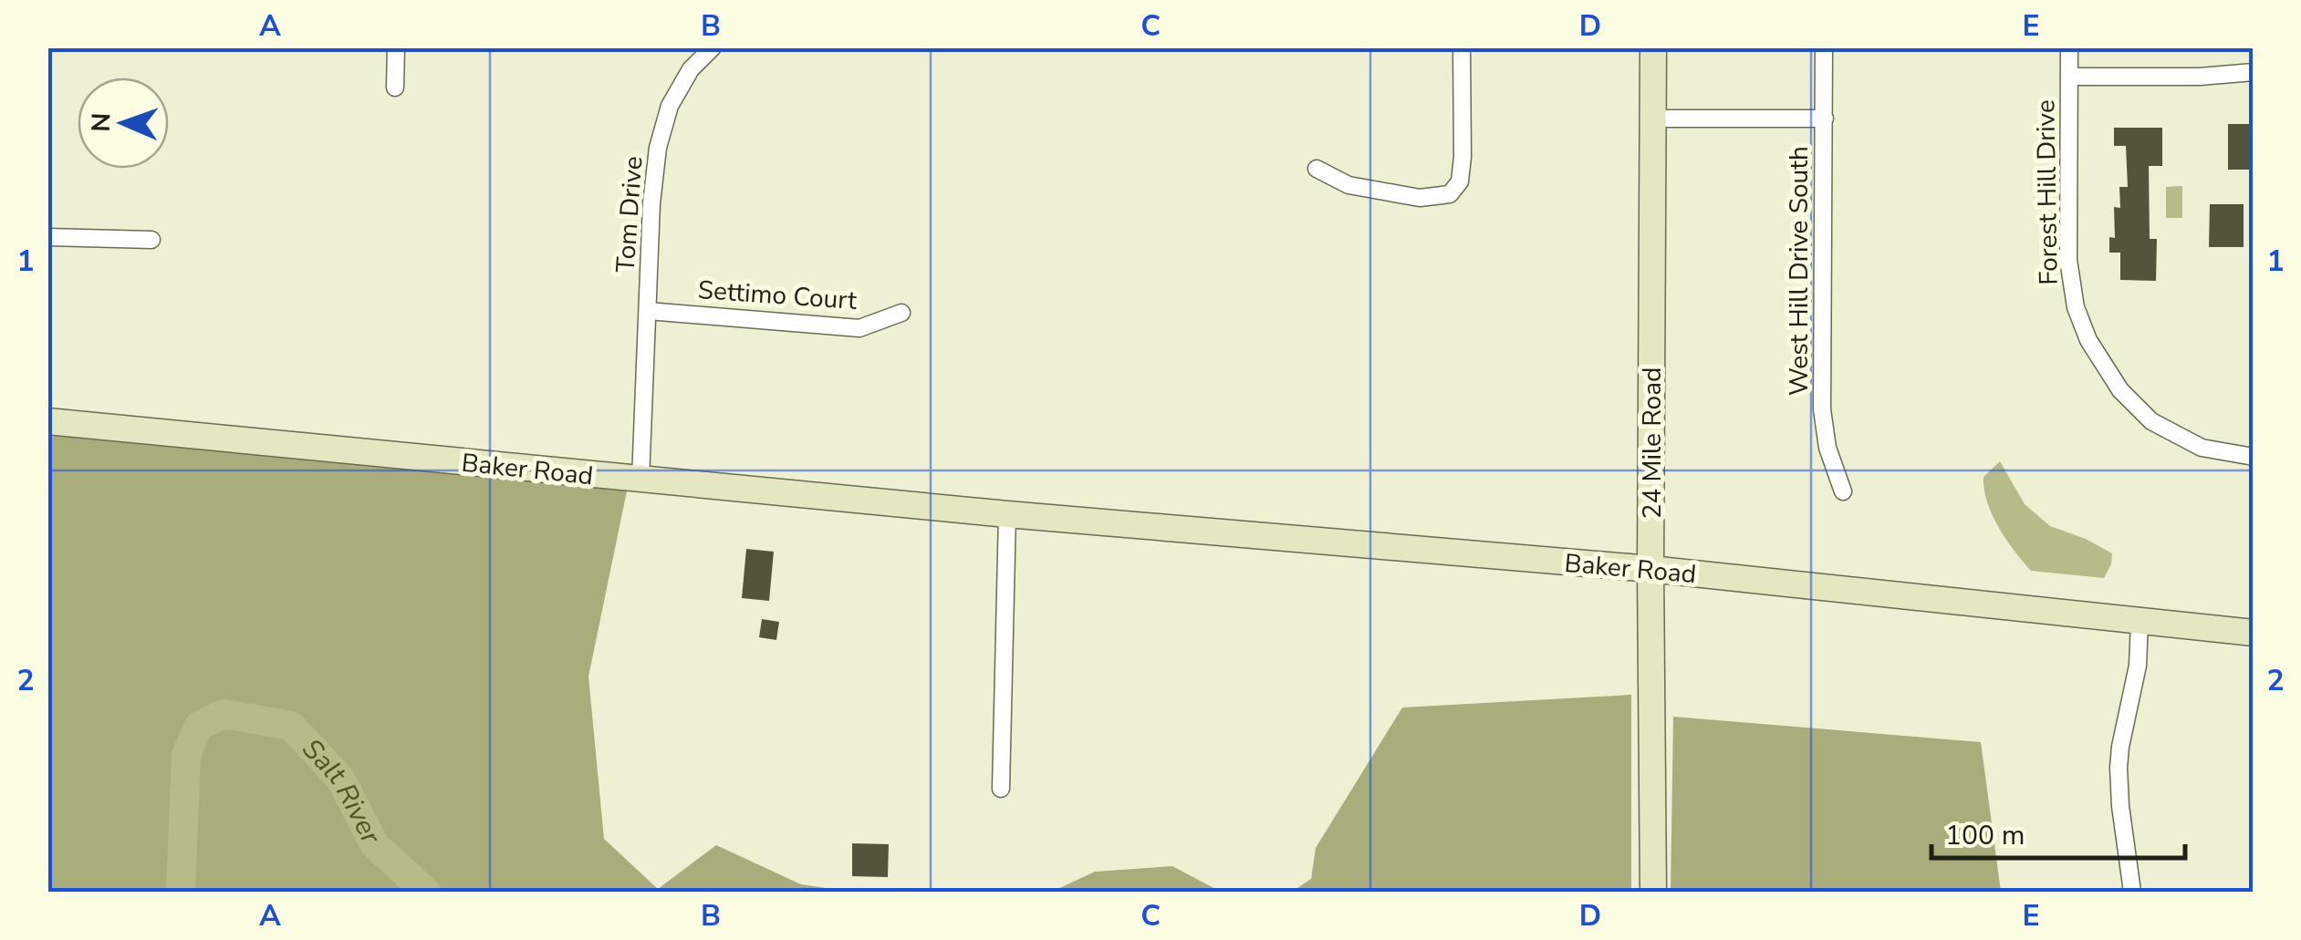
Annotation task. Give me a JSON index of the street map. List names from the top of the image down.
{
  "streets": {
    "street": [
      "Forest Hill Drive",
      "Tom Drive",
      "West Hill Drive South",
      "Settimo Court",
      "24 Mile Road",
      "Baker Road"
    ]
  },
  "crossings": [
    ["Tom Drive", "Settimo Court"],
    ["Tom Drive", "Baker Road"],
    ["24 Mile Road", "Baker Road"]
  ],
  "water": ["Salt River"],
  "scale_bar": "100 m",
  "north": "left",
  "grid": {
    "columns": [
      "A",
      "B",
      "C",
      "D",
      "E"
    ],
    "rows": ["1", "2"]
  }
}
